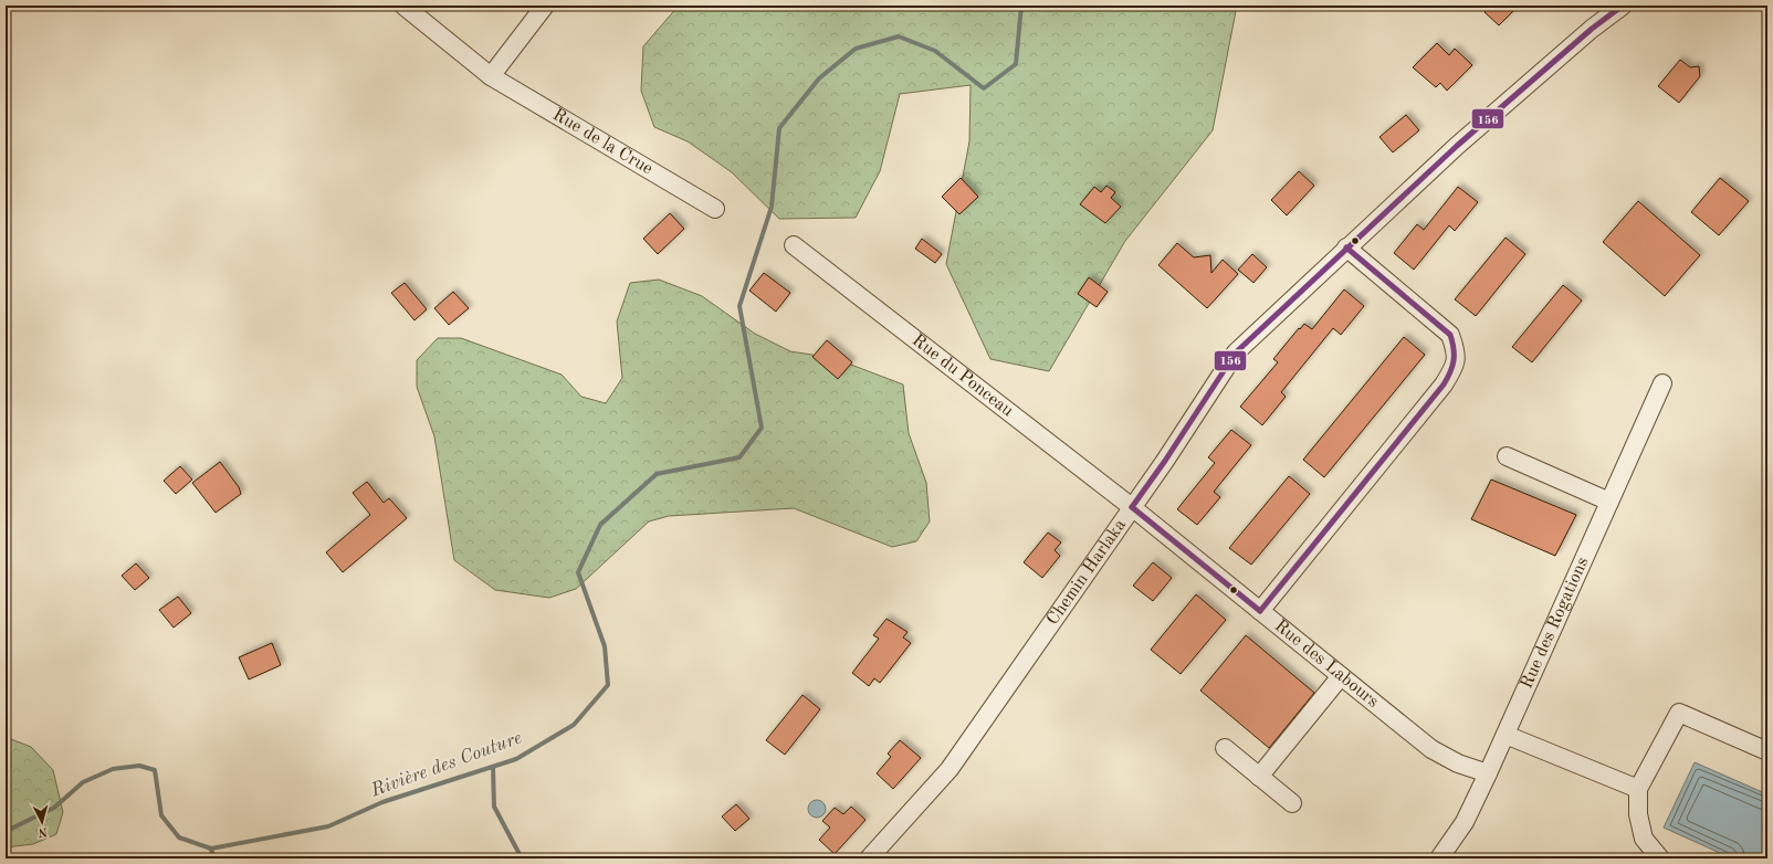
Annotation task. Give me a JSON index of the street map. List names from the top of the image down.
{
  "streets": {
    "street": [
      "Rue de la Crue",
      "Rue du Ponceau",
      "Chemin Harlaka",
      "Rue des Rogations",
      "Rue des Labours"
    ]
  },
  "crossings": [
    ["Rue du Ponceau", "Chemin Harlaka"],
    ["Rue du Ponceau", "Rue des Labours"],
    ["Chemin Harlaka", "Rue des Labours"],
    ["Rue des Rogations", "Rue des Labours"]
  ],
  "water": ["Rivière des Couture"],
  "lines": ["transit line 156"],
  "north": "bottom"
}
